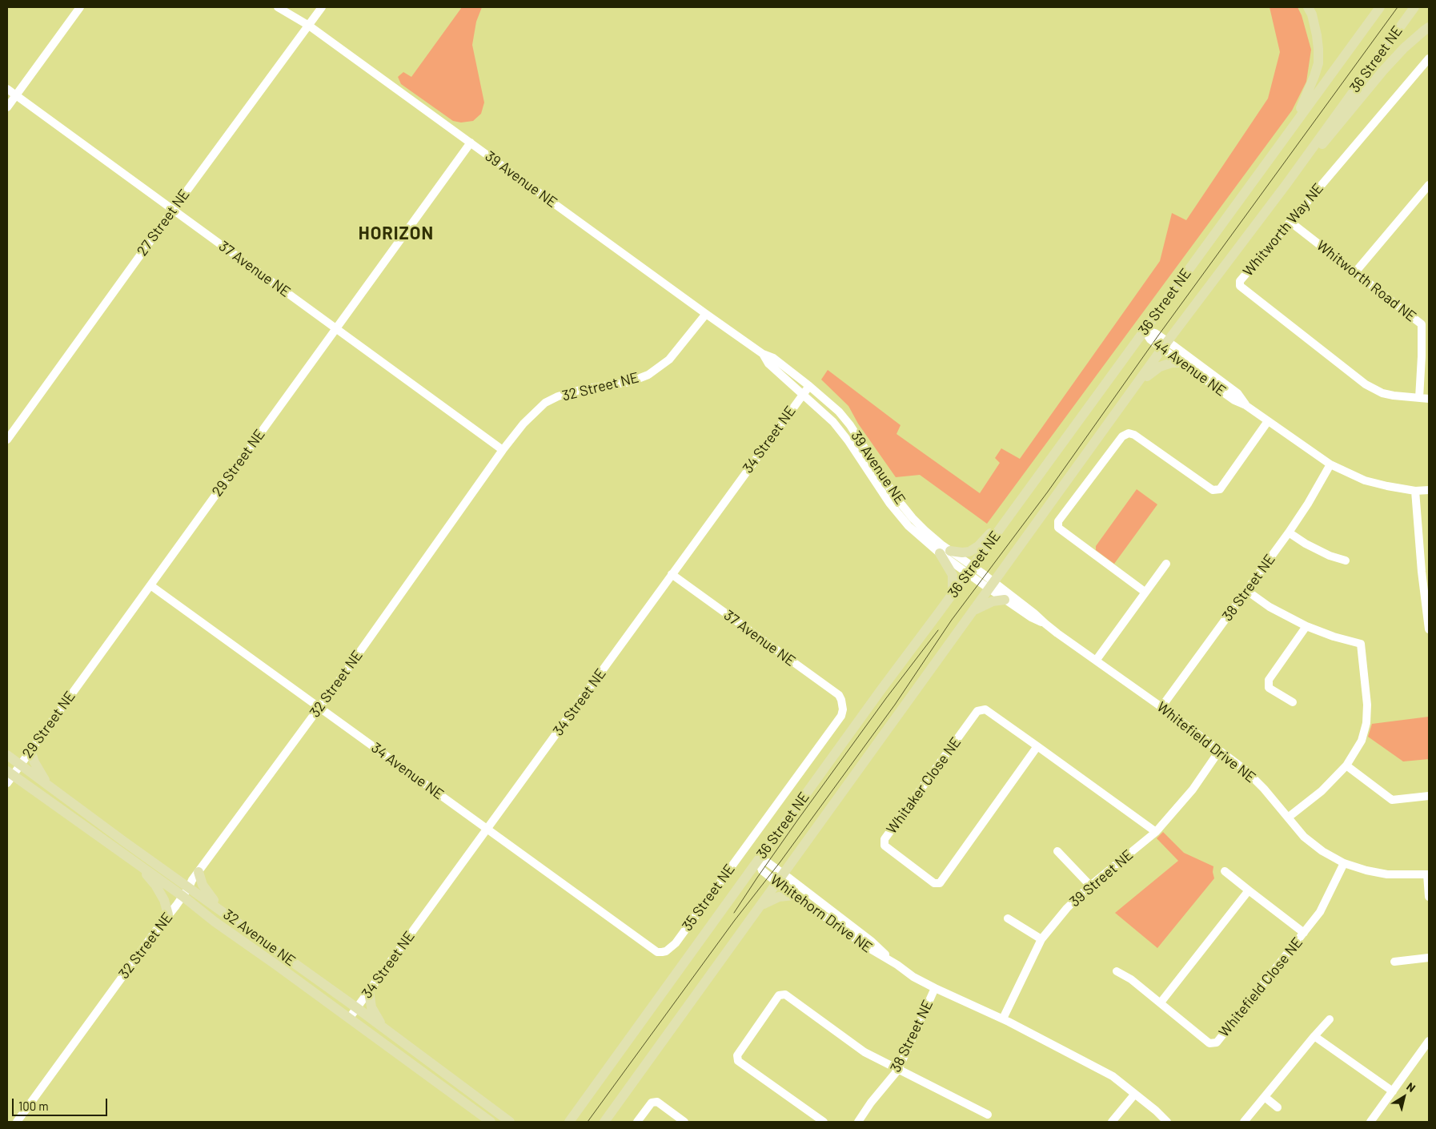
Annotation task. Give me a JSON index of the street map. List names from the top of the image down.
{
  "streets": {
    "main road": ["36 Street NE", "32 Avenue NE"],
    "street": [
      "39 Avenue NE",
      "27 Street NE",
      "Whitworth Way NE",
      "37 Avenue NE",
      "Whitworth Road NE",
      "44 Avenue NE",
      "32 Street NE",
      "34 Street NE",
      "29 Street NE",
      "38 Street NE",
      "Whitefield Drive NE",
      "34 Avenue NE",
      "Whitaker Close NE",
      "39 Street NE",
      "35 Street NE",
      "Whitehorn Drive NE",
      "Whitefield Close NE"
    ]
  },
  "crossings": [
    ["36 Street NE", "39 Avenue NE"],
    ["36 Street NE", "44 Avenue NE"],
    ["36 Street NE", "Whitefield Drive NE"],
    ["36 Street NE", "Whitehorn Drive NE"],
    ["39 Avenue NE", "27 Street NE"],
    ["39 Avenue NE", "32 Street NE"],
    ["39 Avenue NE", "34 Street NE"],
    ["39 Avenue NE", "29 Street NE"],
    ["39 Avenue NE", "Whitefield Drive NE"],
    ["27 Street NE", "37 Avenue NE"],
    ["Whitworth Way NE", "Whitworth Road NE"],
    ["37 Avenue NE", "32 Street NE"],
    ["37 Avenue NE", "34 Street NE"],
    ["37 Avenue NE", "29 Street NE"],
    ["37 Avenue NE", "35 Street NE"],
    ["44 Avenue NE", "38 Street NE"],
    ["32 Street NE", "34 Avenue NE"],
    ["32 Street NE", "32 Avenue NE"],
    ["34 Street NE", "34 Avenue NE"],
    ["34 Street NE", "32 Avenue NE"],
    ["29 Street NE", "34 Avenue NE"],
    ["29 Street NE", "32 Avenue NE"],
    ["38 Street NE", "Whitefield Drive NE"],
    ["38 Street NE", "Whitehorn Drive NE"],
    ["Whitefield Drive NE", "39 Street NE"],
    ["Whitefield Drive NE", "Whitefield Close NE"],
    ["34 Avenue NE", "35 Street NE"],
    ["Whitaker Close NE", "39 Street NE"],
    ["39 Street NE", "Whitehorn Drive NE"]
  ],
  "districts": ["HORIZON"],
  "scale_bar": "100 m",
  "north": "top right"
}
